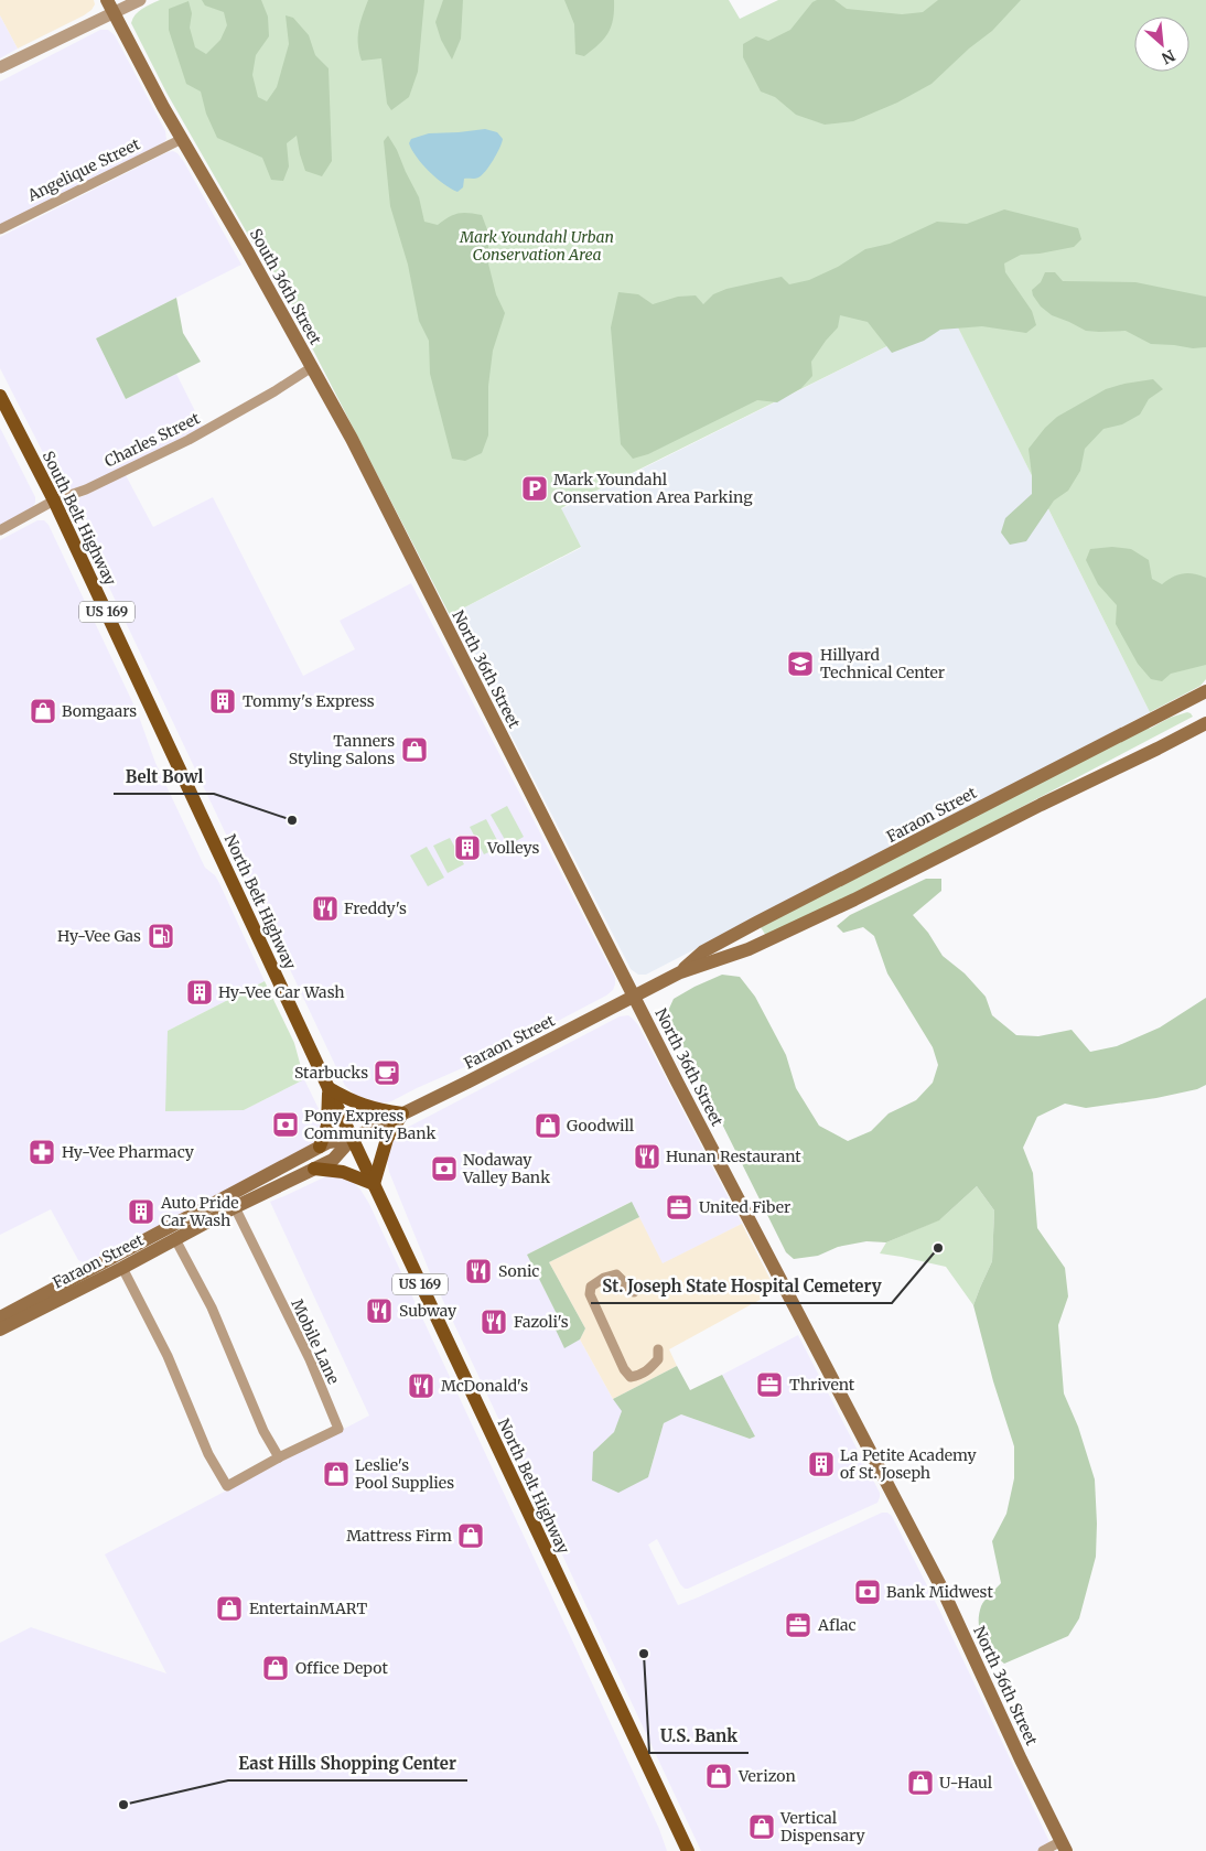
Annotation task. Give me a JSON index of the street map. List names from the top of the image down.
{
  "streets": {
    "main road": [
      "South 36th Street",
      "South Belt Highway",
      "US 169",
      "North 36th Street",
      "Faraon Street",
      "North Belt Highway"
    ],
    "street": ["Angelique Street", "Charles Street", "Mobile Lane"]
  },
  "crossings": [
    ["Angelique Street", "South 36th Street"],
    ["South 36th Street", "Charles Street"],
    ["South 36th Street", "North 36th Street"],
    ["Charles Street", "South Belt Highway"],
    ["South Belt Highway", "North Belt Highway"],
    ["North 36th Street", "Faraon Street"],
    ["Faraon Street", "North Belt Highway"],
    ["Faraon Street", "Mobile Lane"]
  ],
  "parks": ["Mark Youndahl Urban Conservation Area"],
  "places": {
    "parking": ["Mark Youndahl Conservation Area Parking"],
    "school or university": ["Hillyard Technical Center"],
    "building": [
      "Tommy's Express",
      "Volleys",
      "Hy-Vee Car Wash",
      "Auto Pride Car Wash",
      "La Petite Academy of St. Joseph"
    ],
    "shop": [
      "Bomgaars",
      "Tanners Styling Salons",
      "Goodwill",
      "Leslie's Pool Supplies",
      "Mattress Firm",
      "EntertainMART",
      "Office Depot",
      "Verizon",
      "U-Haul",
      "Vertical Dispensary"
    ],
    "other": [
      "Belt Bowl",
      "St. Joseph State Hospital Cemetery",
      "U.S. Bank",
      "East Hills Shopping Center"
    ],
    "restaurant": [
      "Freddy's",
      "Hunan Restaurant",
      "Sonic",
      "Subway",
      "Fazoli's",
      "McDonald's"
    ],
    "fuel station": ["Hy-Vee Gas"],
    "cafe": ["Starbucks"],
    "bank": ["Pony Express Community Bank", "Nodaway Valley Bank", "Bank Midwest"],
    "pharmacy": ["Hy-Vee Pharmacy"],
    "office": ["United Fiber", "Thrivent", "Aflac"]
  },
  "north": "bottom right"
}
